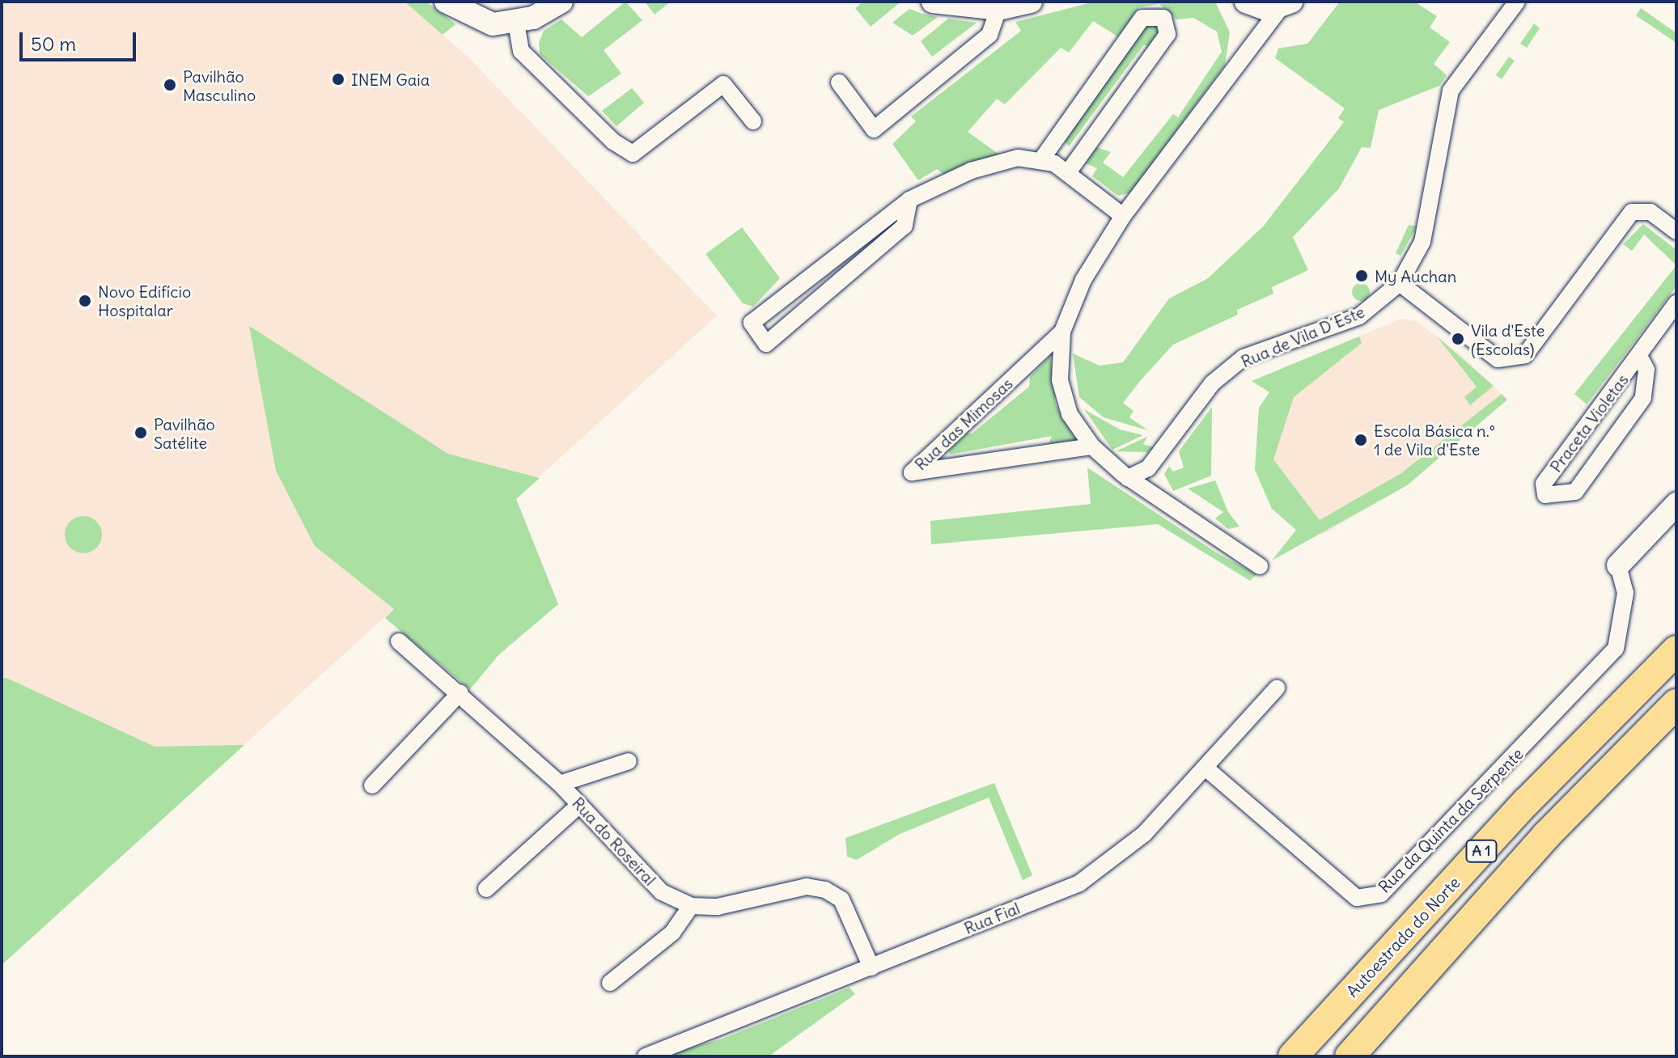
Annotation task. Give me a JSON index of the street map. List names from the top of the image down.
{
  "streets": {
    "highway": ["A 1", "Autoestrada do Norte"],
    "street": [
      "Rua de Vila D´Este",
      "Praceta Violetas",
      "Rua das Mimosas",
      "Rua da Quinta da Serpente",
      "Rua do Roseiral",
      "Rua Fial"
    ]
  },
  "crossings": [
    ["Rua de Vila D´Este", "Rua das Mimosas"],
    ["Rua da Quinta da Serpente", "Rua Fial"],
    ["Rua do Roseiral", "Rua Fial"]
  ],
  "places": [
    "INEM Gaia",
    "Pavilhão Masculino",
    "My Auchan",
    "Novo Edifício Hospitalar",
    "Vila d'Este (Escolas)",
    "Pavilhão Satélite",
    "Escola Básica n.º 1 de Vila d'Este"
  ],
  "scale_bar": "50 m"
}
